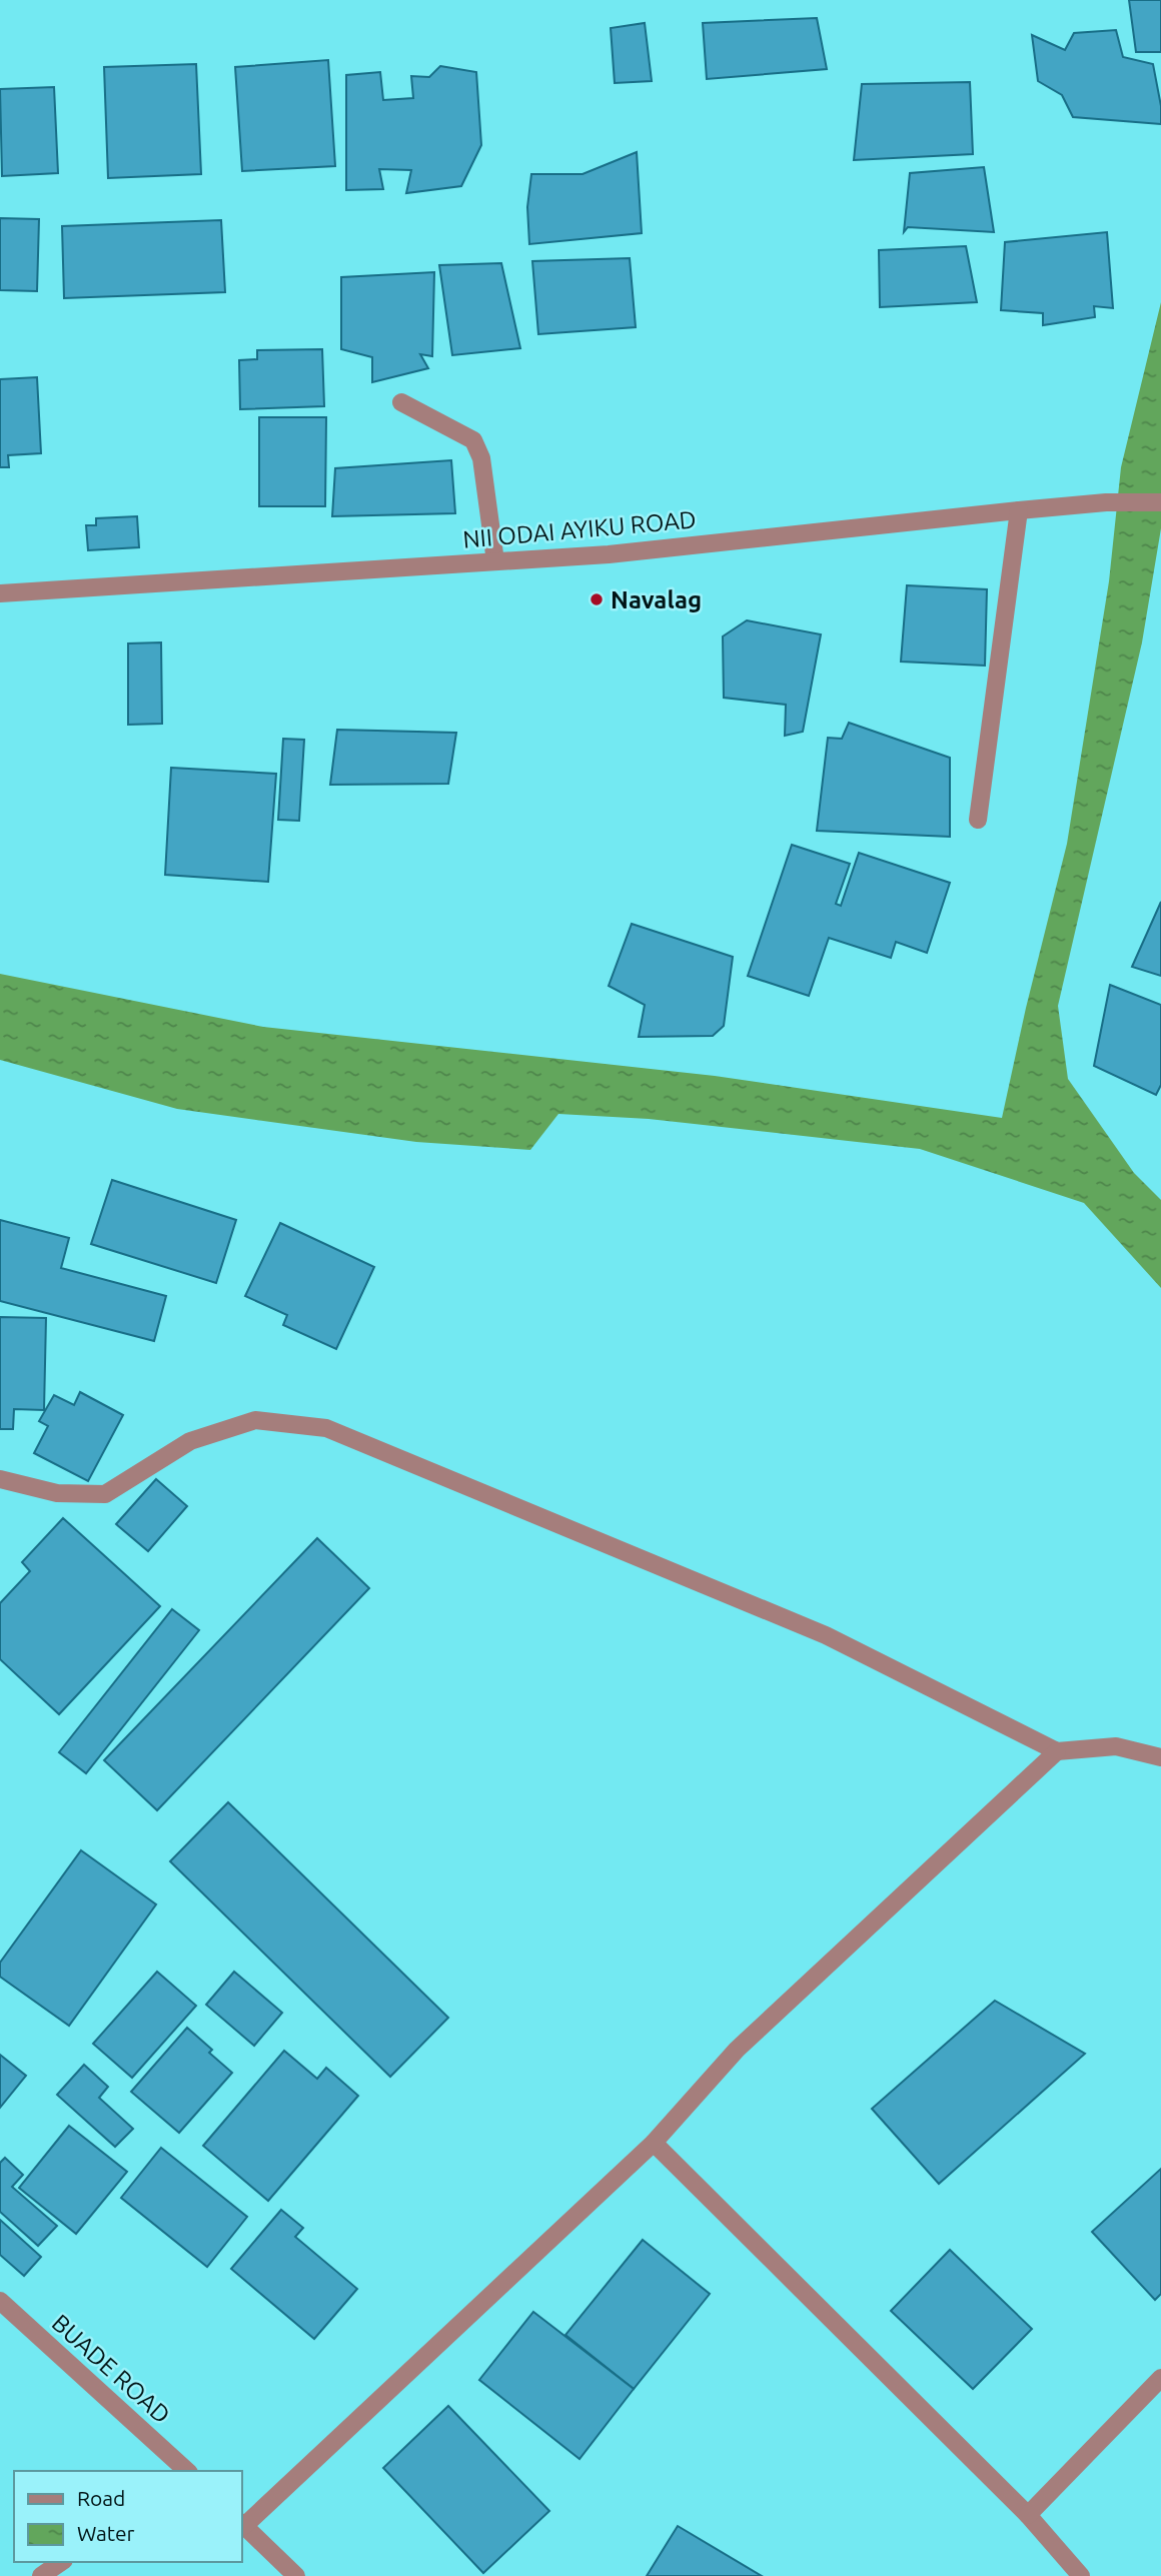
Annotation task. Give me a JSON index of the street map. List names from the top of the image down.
{
  "streets": {
    "street": ["NII ODAI AYIKU ROAD", "BUADE ROAD"]
  },
  "places": ["Navalag"],
  "legend": ["Road", "Water"]
}
